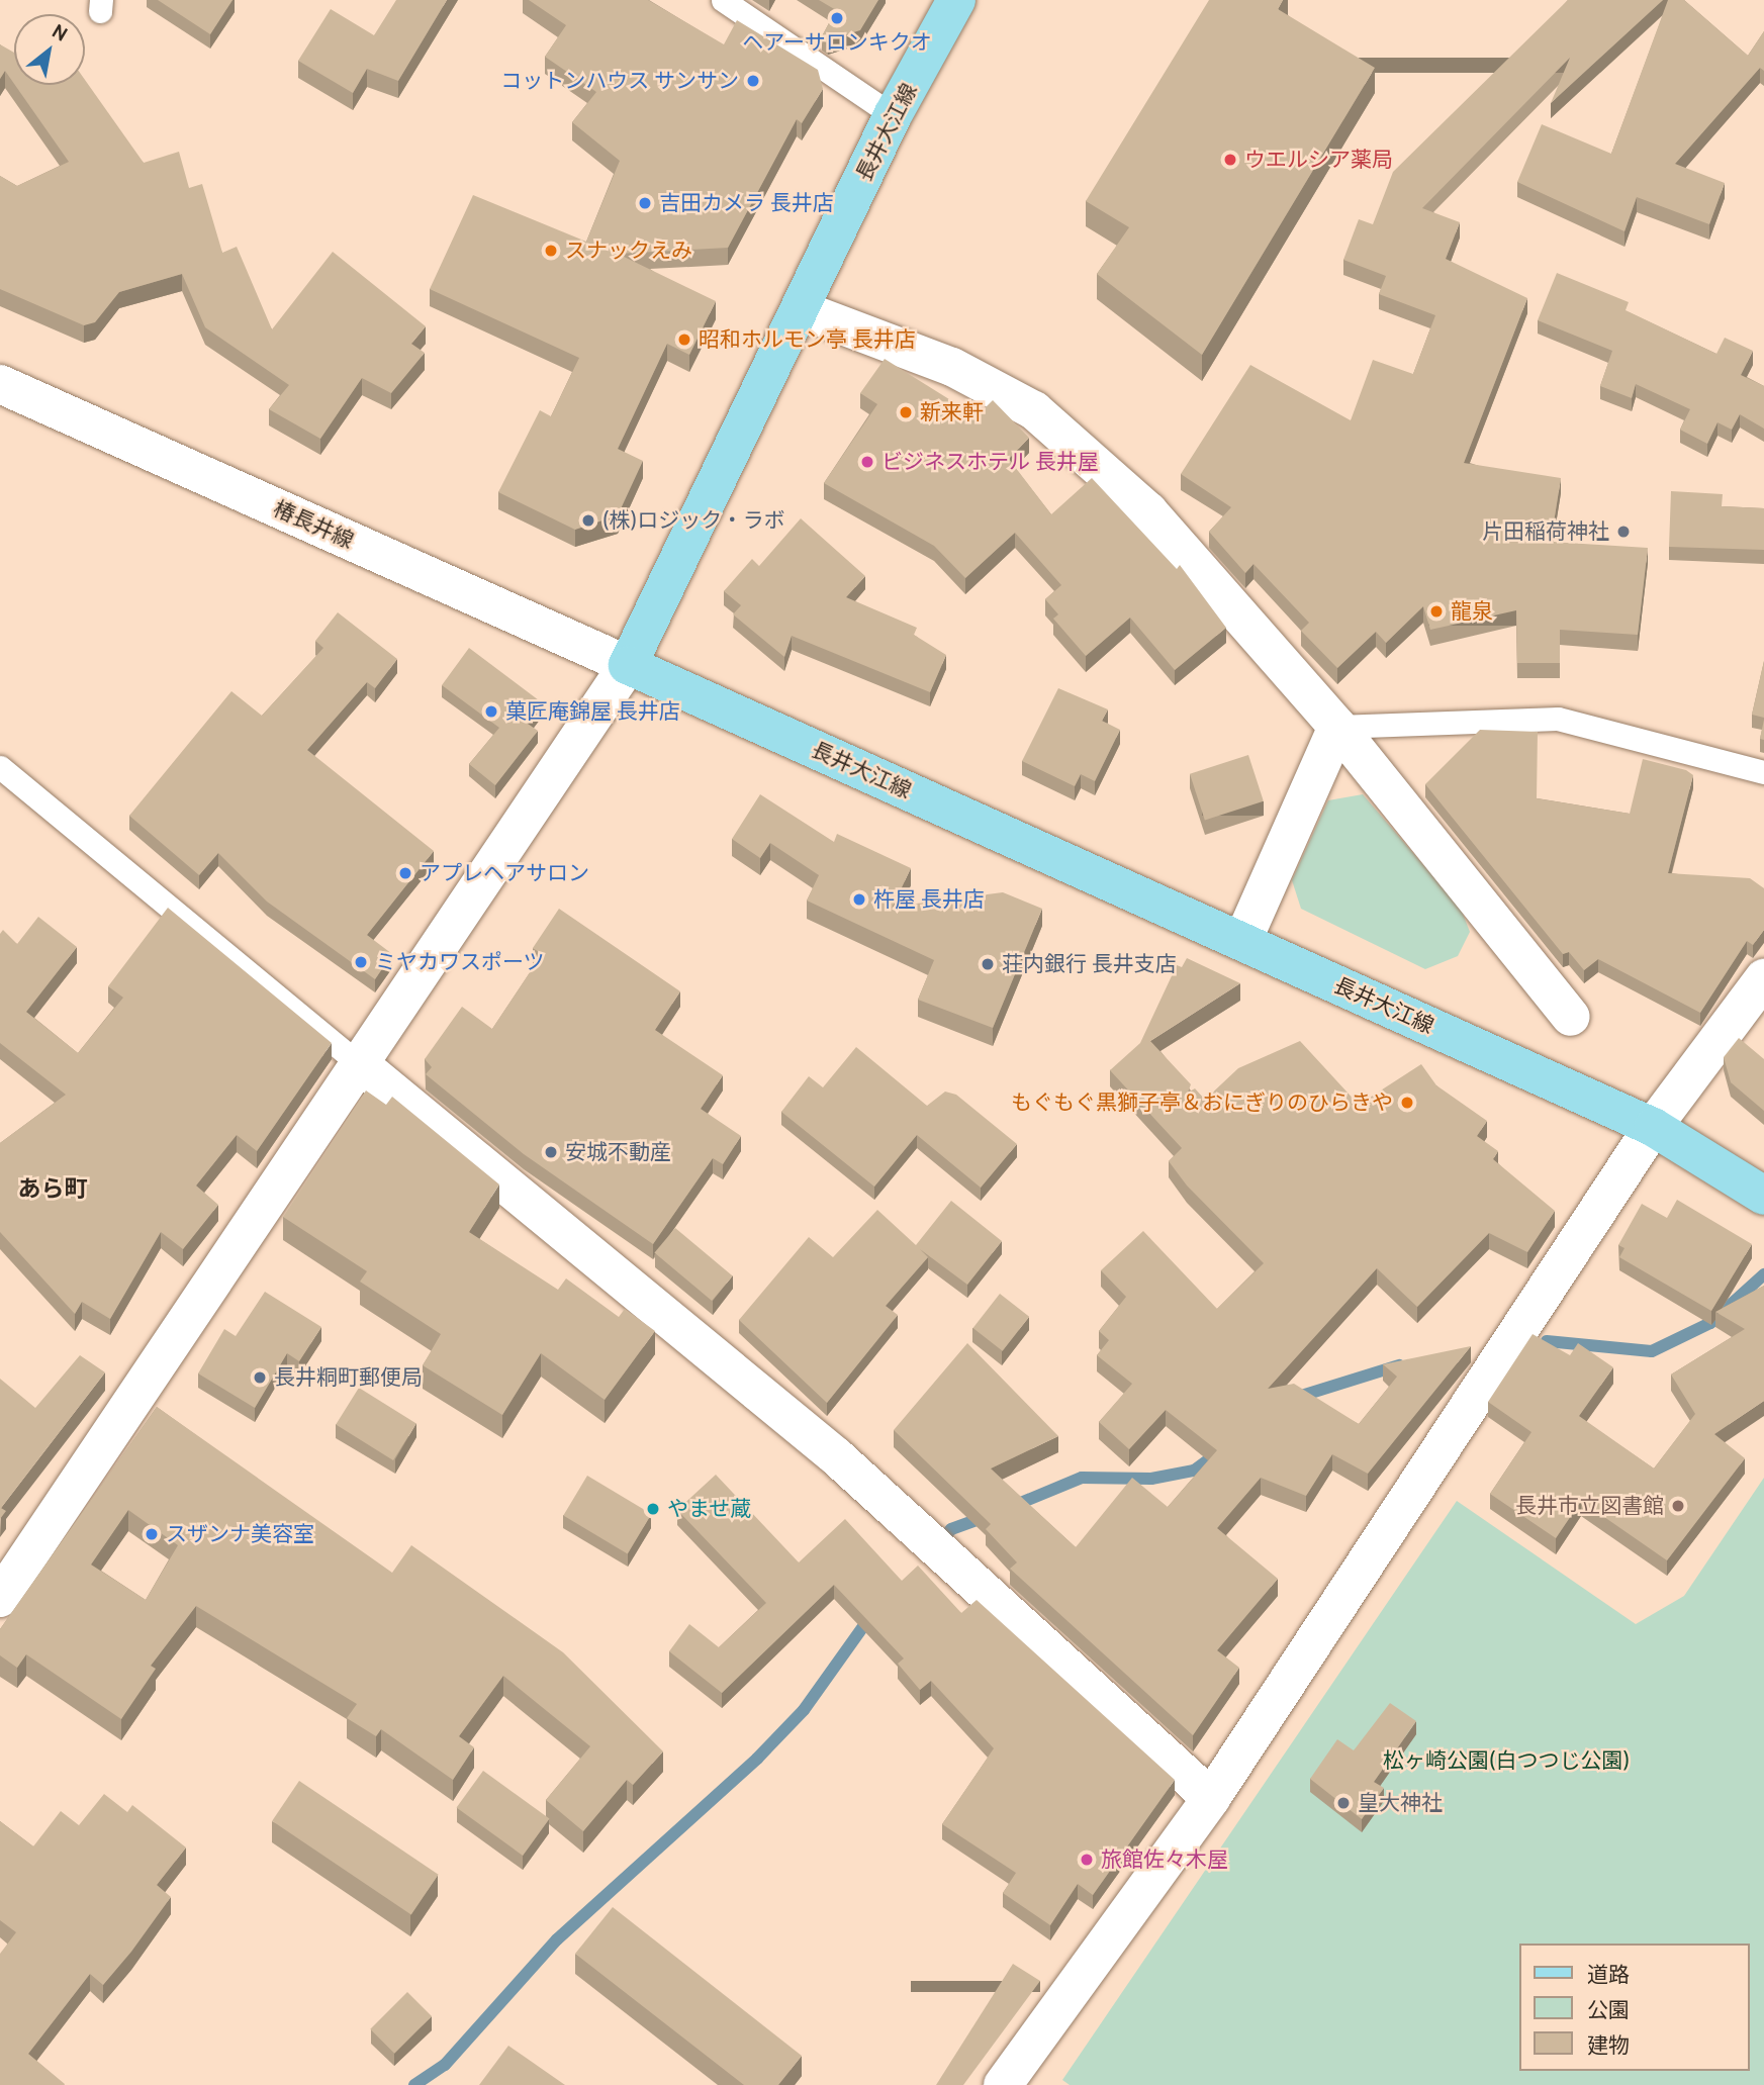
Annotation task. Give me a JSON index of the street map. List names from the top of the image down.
{
  "streets": {
    "main road": ["長井大江線"],
    "street": ["椿長井線"]
  },
  "crossings": [
    ["長井大江線", "椿長井線"]
  ],
  "districts": ["あら町"],
  "parks": ["松ヶ崎公園(白つつじ公園)"],
  "places": [
    "ヘアーサロンキクオ",
    "コットンハウス サンサン",
    "ウエルシア薬局",
    "吉田カメラ 長井店",
    "スナックえみ",
    "昭和ホルモン亭 長井店",
    "新来軒",
    "ビジネスホテル 長井屋",
    "(株)ロジック・ラボ",
    "片田稲荷神社",
    "龍泉",
    "菓匠庵錦屋 長井店",
    "アプレヘアサロン",
    "杵屋 長井店",
    "ミヤカワスポーツ",
    "荘内銀行 長井支店",
    "もぐもぐ黒獅子亭＆おにぎりのひらきや",
    "安城不動産",
    "長井粡町郵便局",
    "長井市立図書館",
    "やませ蔵",
    "スザンナ美容室",
    "皇大神社",
    "旅館佐々木屋"
  ],
  "legend": ["道路", "公園", "建物"],
  "north": "top right"
}
